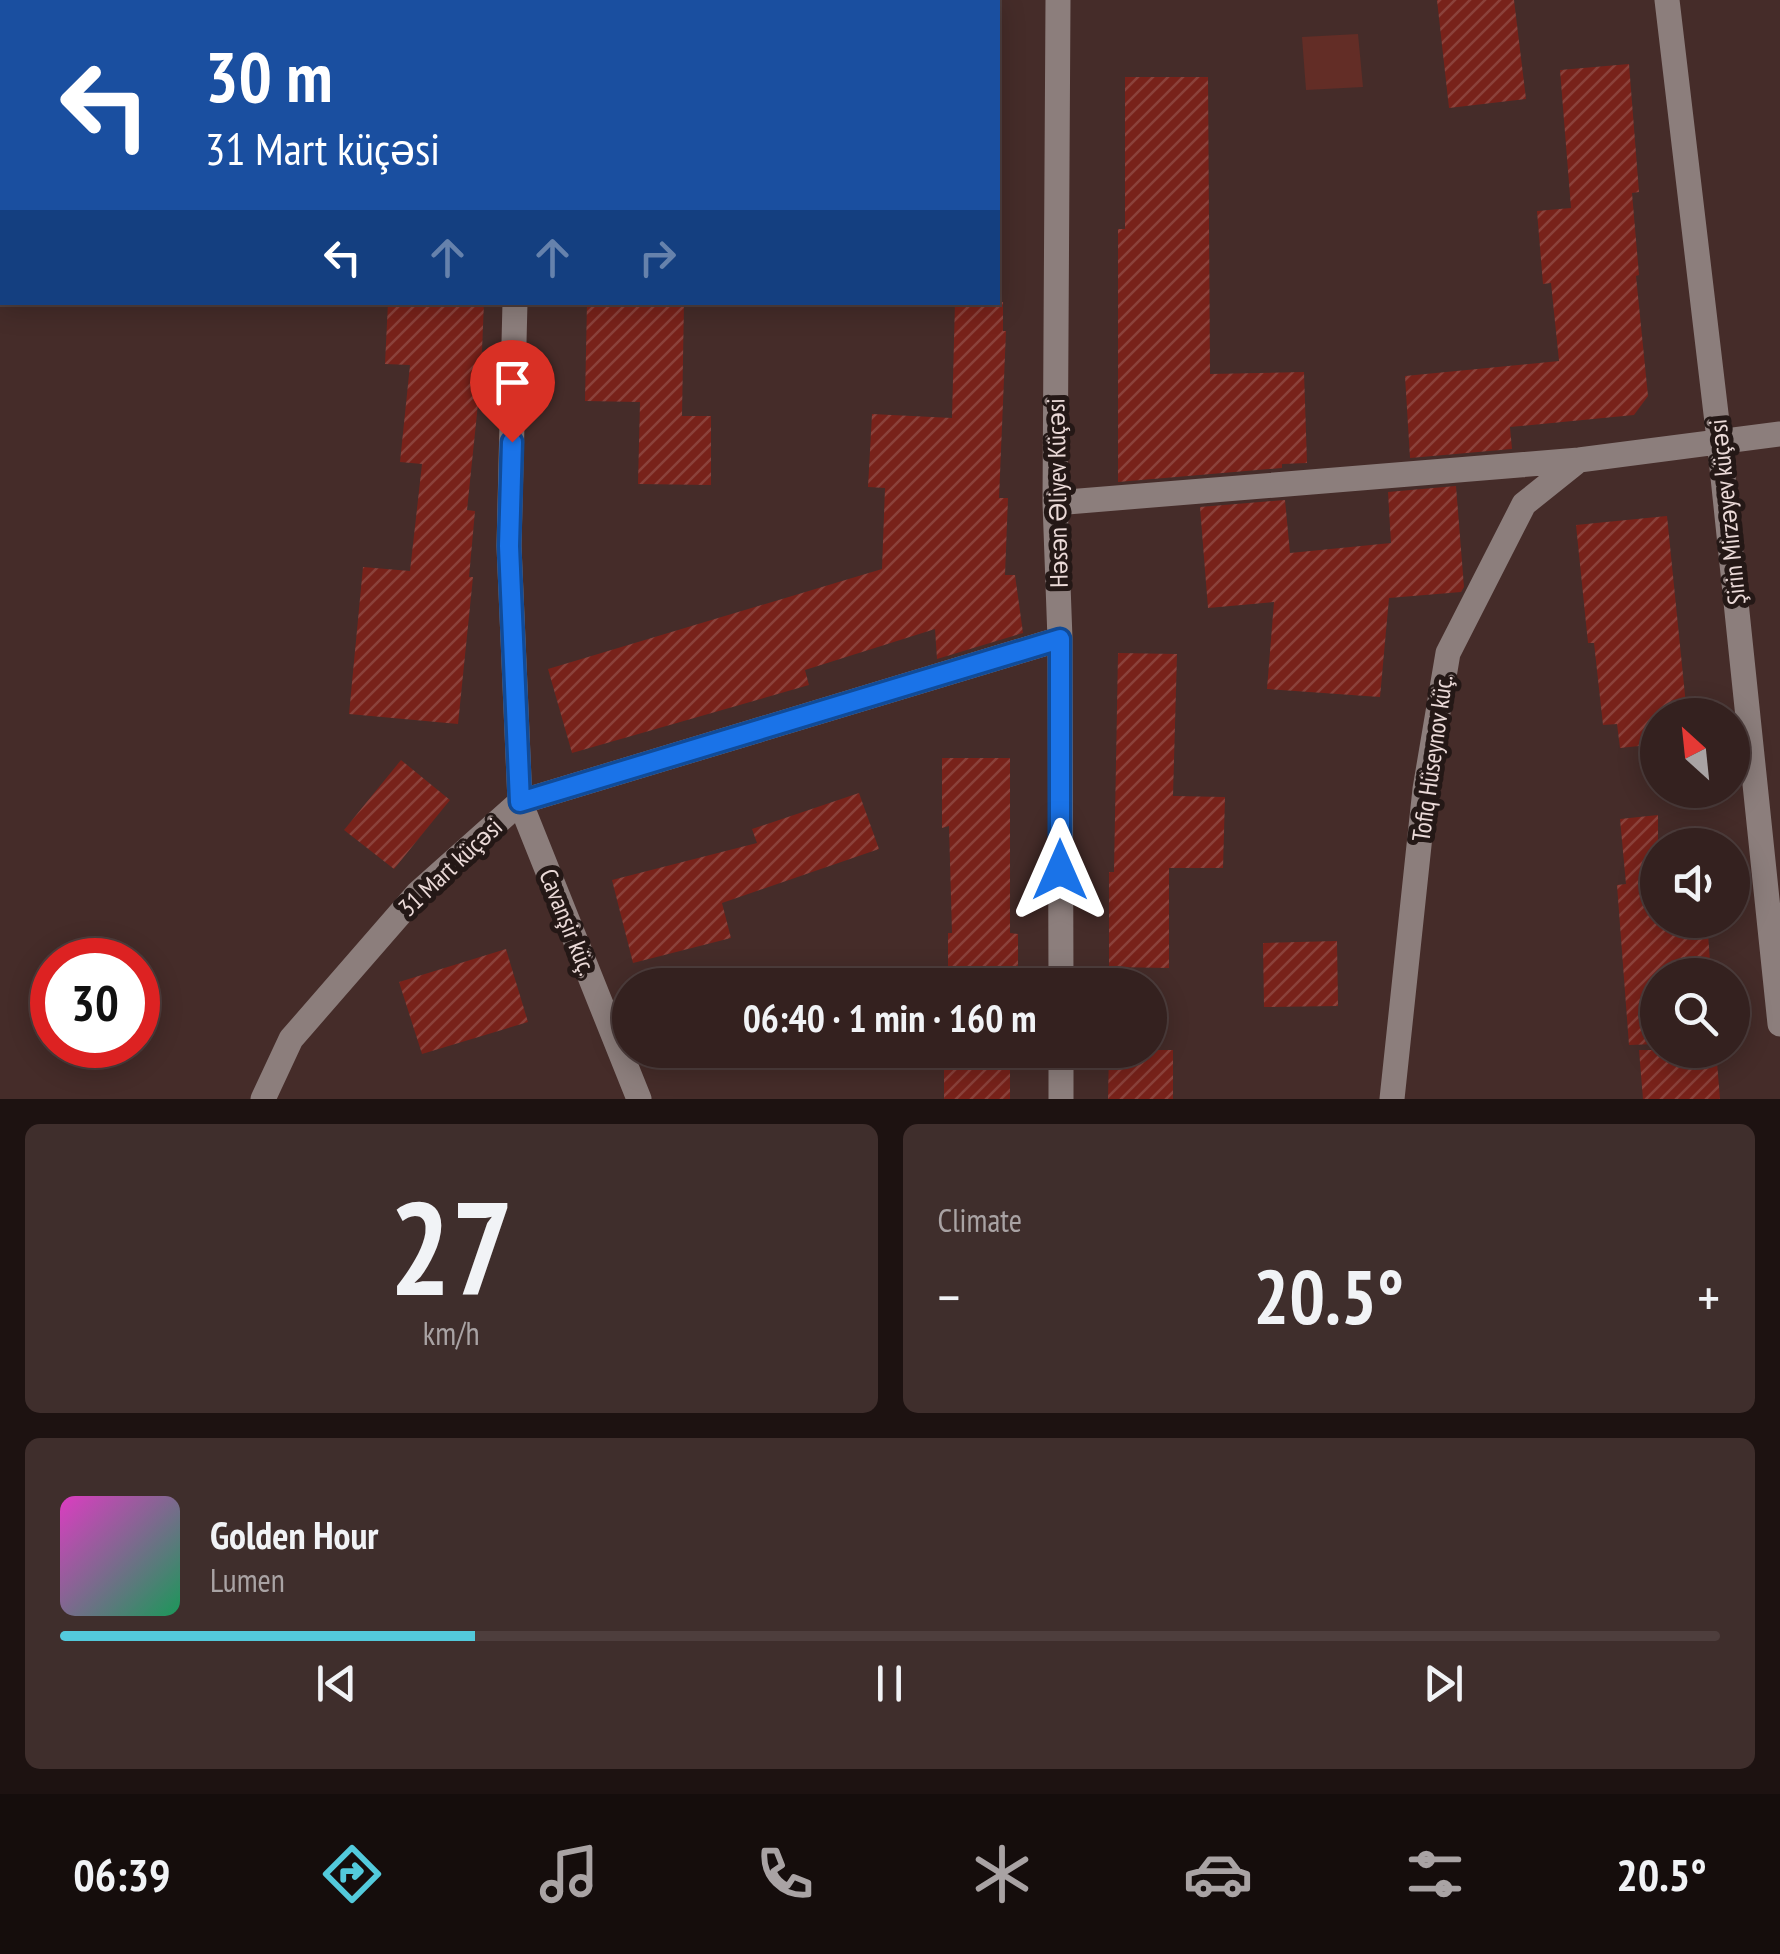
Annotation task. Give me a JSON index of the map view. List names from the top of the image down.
{
  "streets": {
    "street": [
      "Həsən Əliyev Küçəsi",
      "Şirin Mirzəyev küçəsi",
      "Tofiq Hüseynov küç.",
      "31 Mart küçəsi",
      "Cavanşir küç."
    ]
  },
  "crossings": [
    ["Həsən Əliyev Küçəsi", "31 Mart küçəsi"],
    ["31 Mart küçəsi", "Cavanşir küç."]
  ],
  "north": "top left",
  "page": {
    "turn": ["30 m", "31 Mart küçəsi"],
    "limit": "30",
    "trip": "06:40 · 1 min · 160 m",
    "tile": [
      ["27", "km/h"],
      "Climate"
    ],
    "heat": ["−", "20.5°", "+"],
    "song": ["Golden Hour", "Lumen"],
    "tabs": ["06:39", "20.5°"]
  }
}
